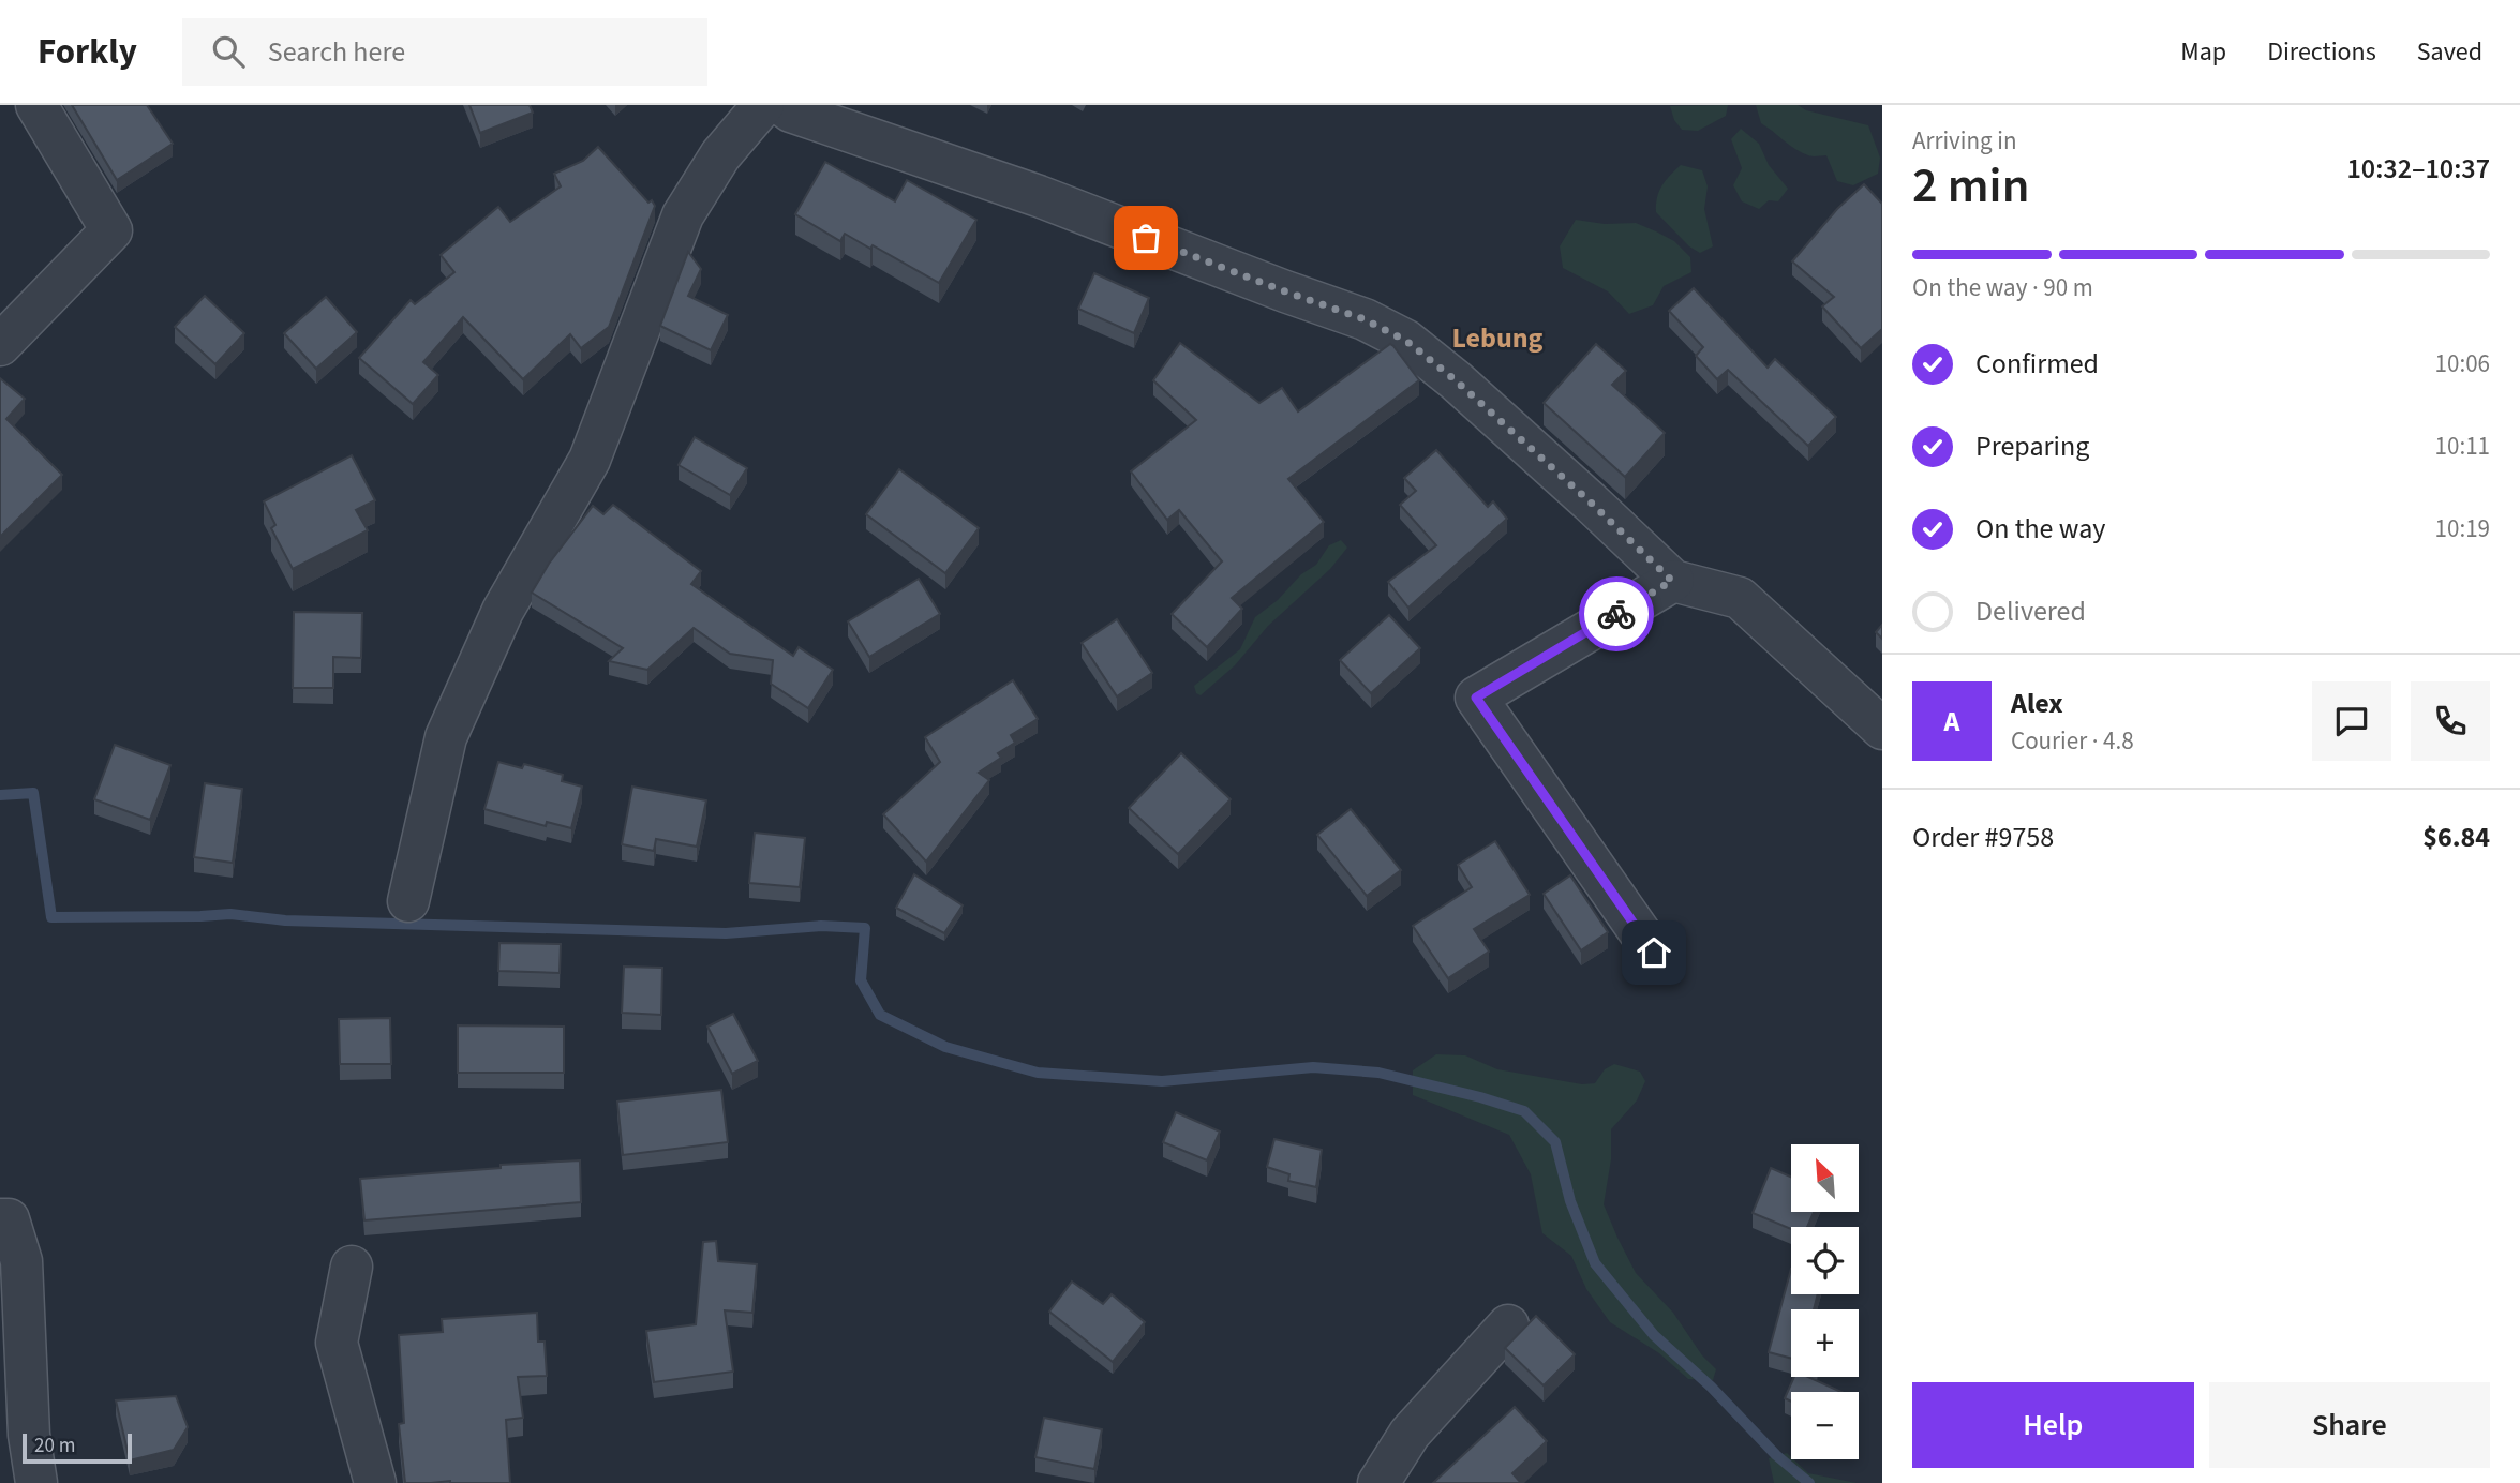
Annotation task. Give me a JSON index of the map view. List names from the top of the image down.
{
  "districts": ["Lebung"],
  "scale_bar": "20 m",
  "north": "top left",
  "page": {
    "header": "Forkly",
    "search": "Search here",
    "nav": ["Map", "Directions", "Saved"],
    "heading": ["2 min", "Arriving in", "10:32–10:37"],
    "panel": [
      "Alex",
      "Courier · 4.8",
      "Order #9758",
      "$6.84"
    ],
    "bar": "On the way · 90 m",
    "list": [
      ["Confirmed", "10:06"],
      ["Preparing", "10:11"],
      ["On the way", "10:19"],
      "Delivered"
    ],
    "round": "A",
    "map_buttons": ["+", "−"],
    "buttons": ["Help", "Share"],
    "scale": "20 m"
  }
}
